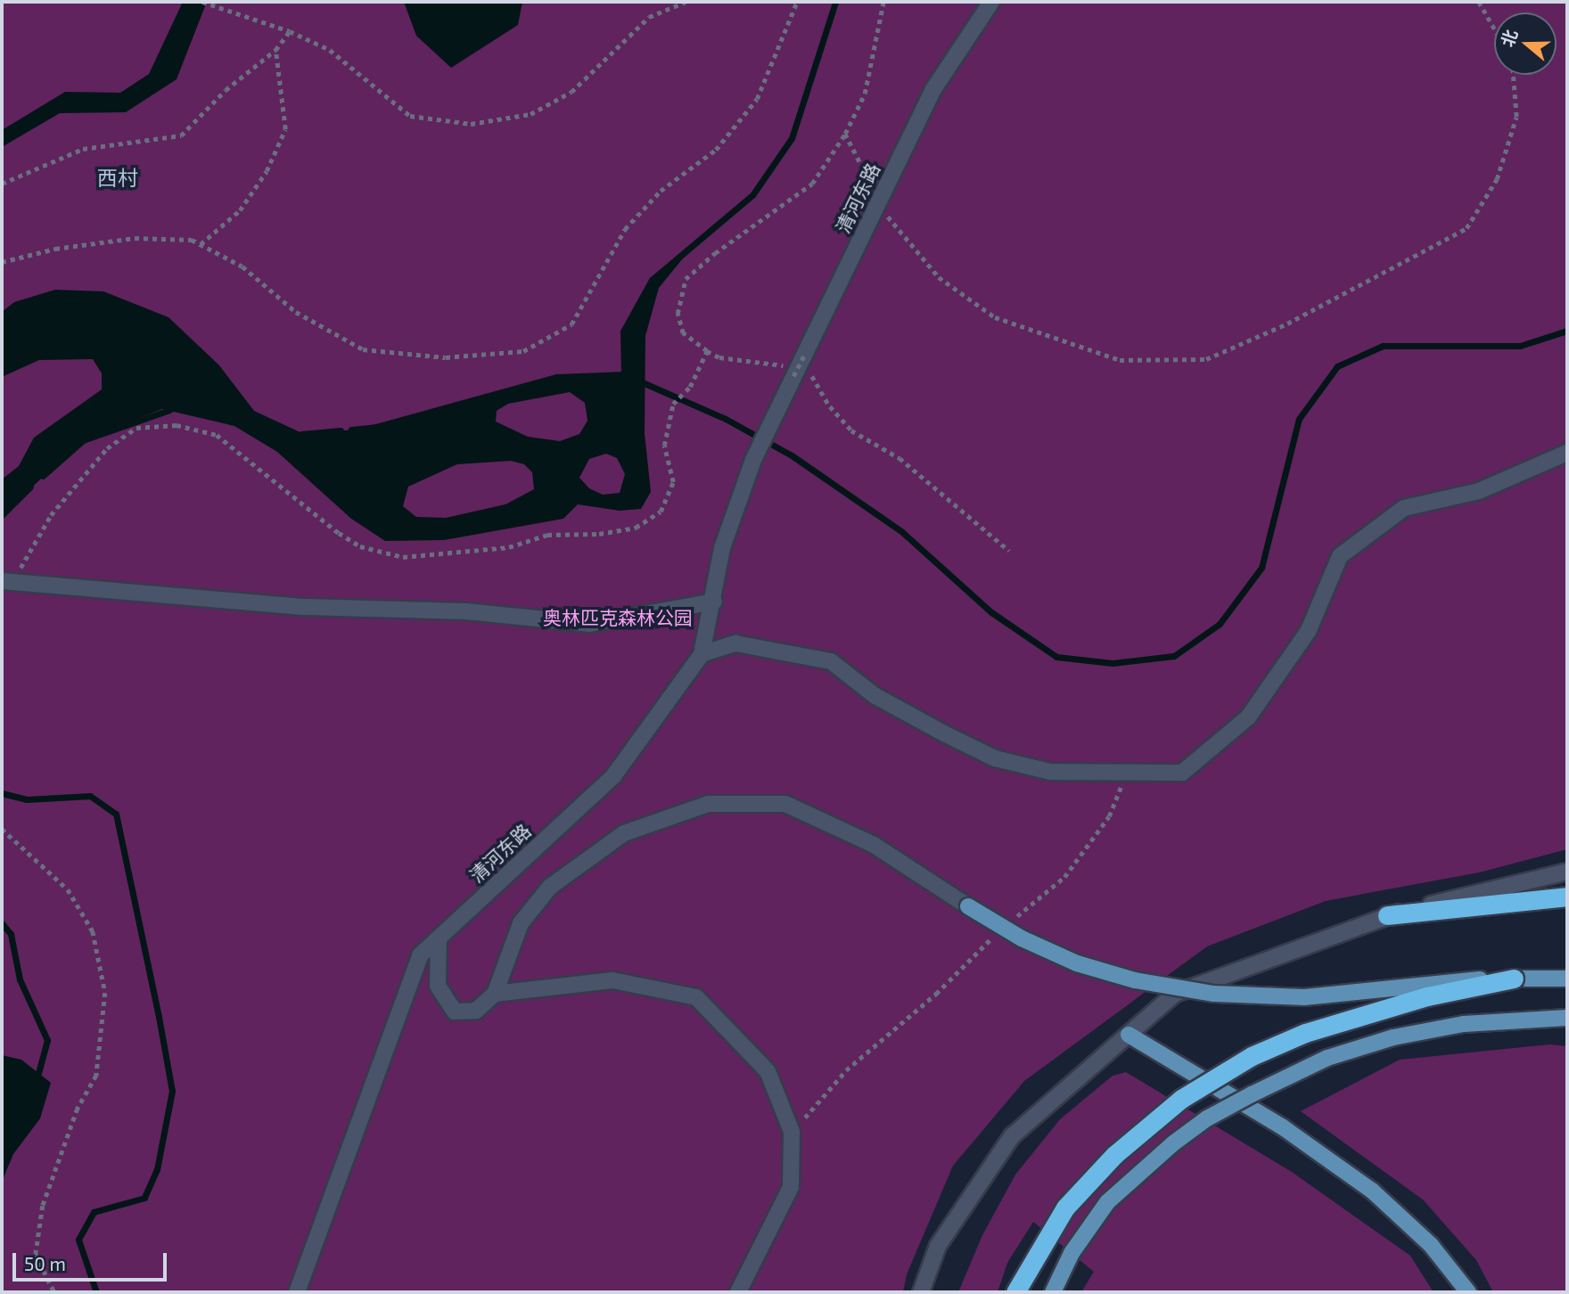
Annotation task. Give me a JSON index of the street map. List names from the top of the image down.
{
  "streets": {
    "street": ["清河东路"]
  },
  "districts": ["西村"],
  "parks": ["奥林匹克森林公园"],
  "scale_bar": "50 m",
  "north": "left"
}
